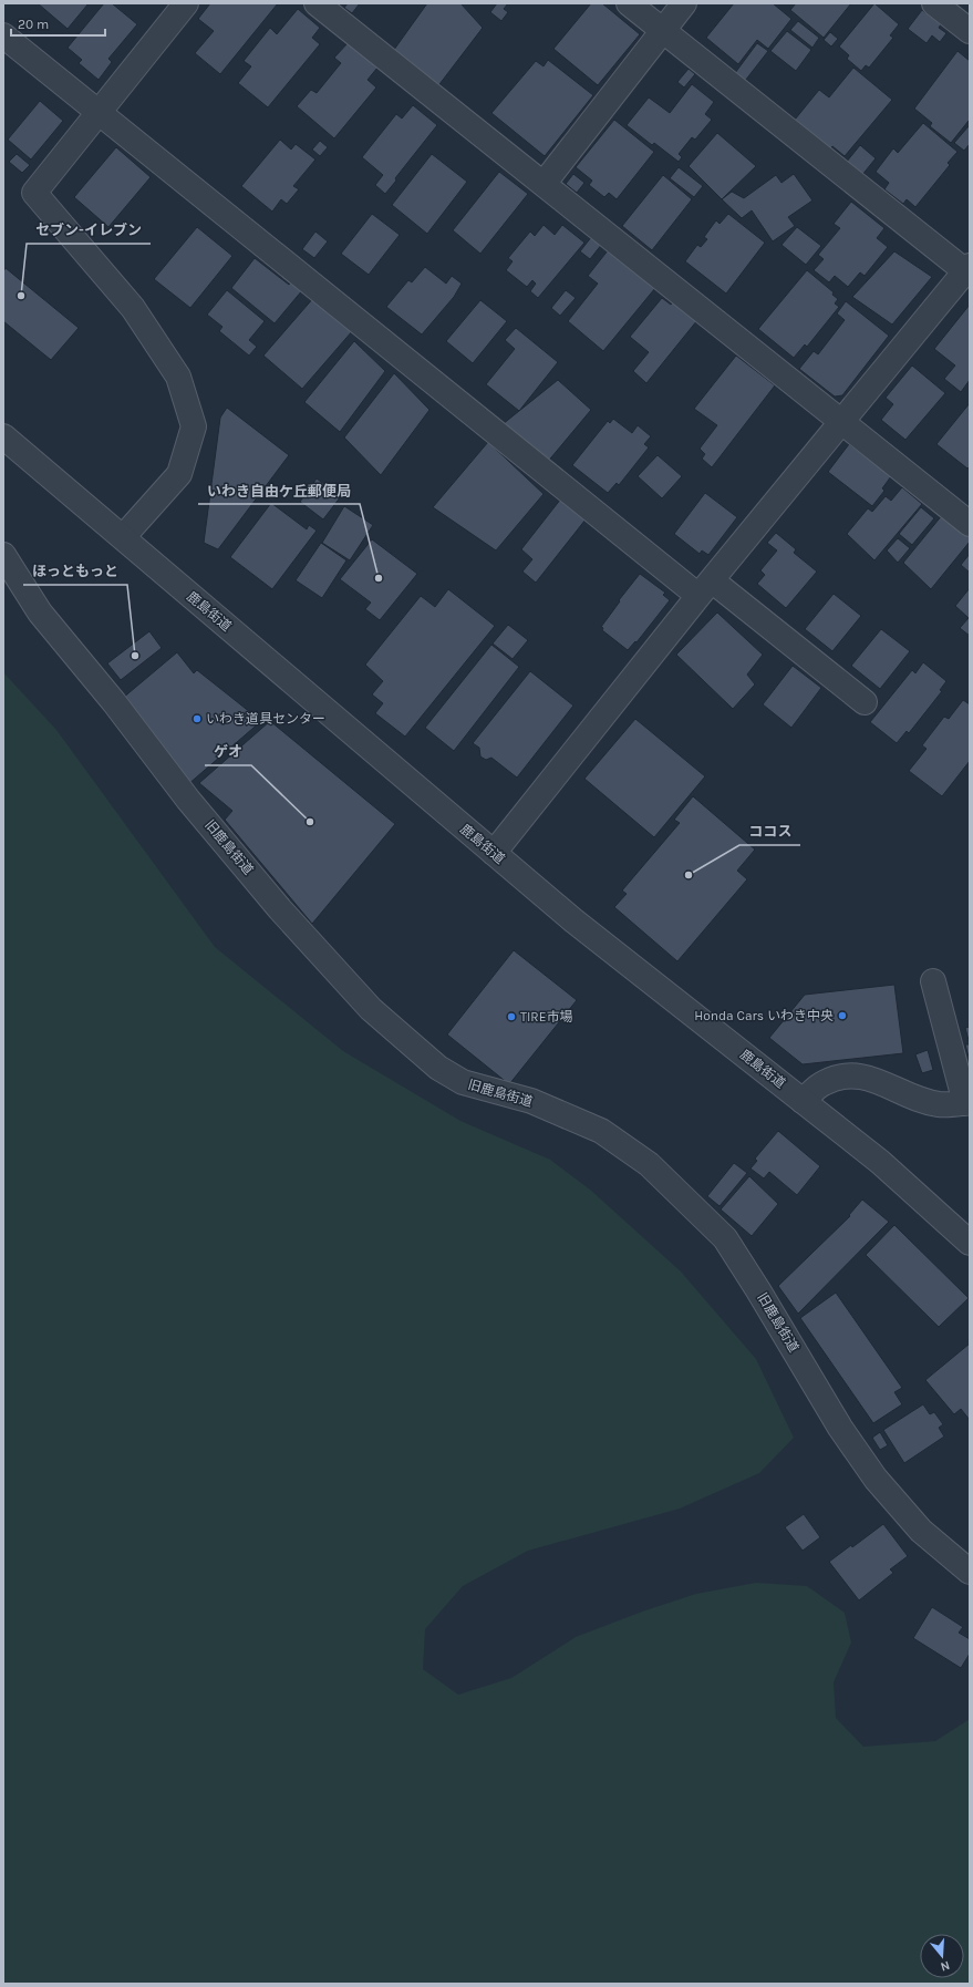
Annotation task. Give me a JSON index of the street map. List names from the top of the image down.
{
  "streets": {
    "street": ["鹿島街道", "旧鹿島街道"]
  },
  "places": [
    "セブン-イレブン",
    "いわき自由ケ丘郵便局",
    "ほっともっと",
    "いわき道具センター",
    "ゲオ",
    "ココス",
    "Honda Cars いわき中央",
    "TIRE市場"
  ],
  "scale_bar": "20 m",
  "north": "bottom"
}
